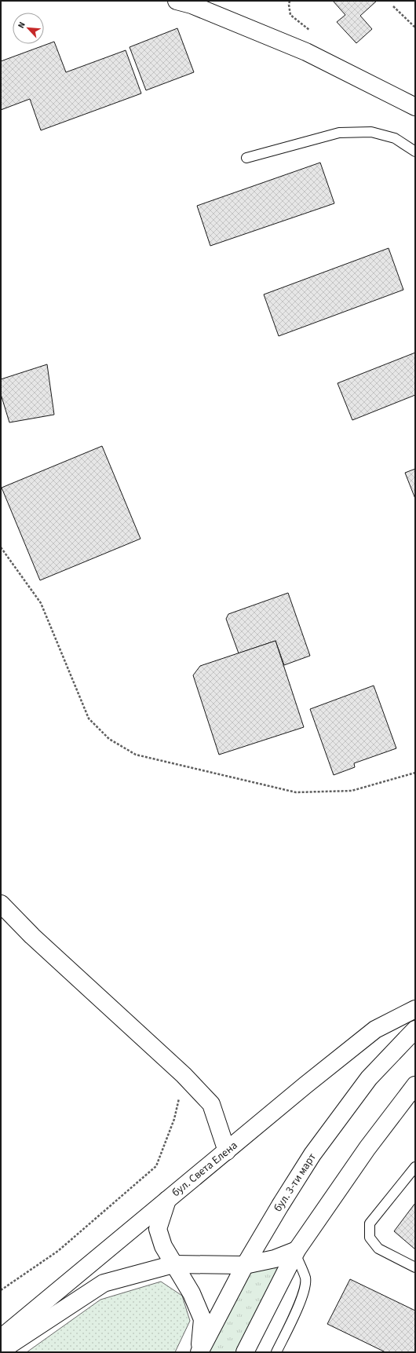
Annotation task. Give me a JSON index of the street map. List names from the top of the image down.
{
  "streets": {
    "street": ["бул. Света Елена", "бул. 3-ти март"]
  },
  "north": "top left"
}
